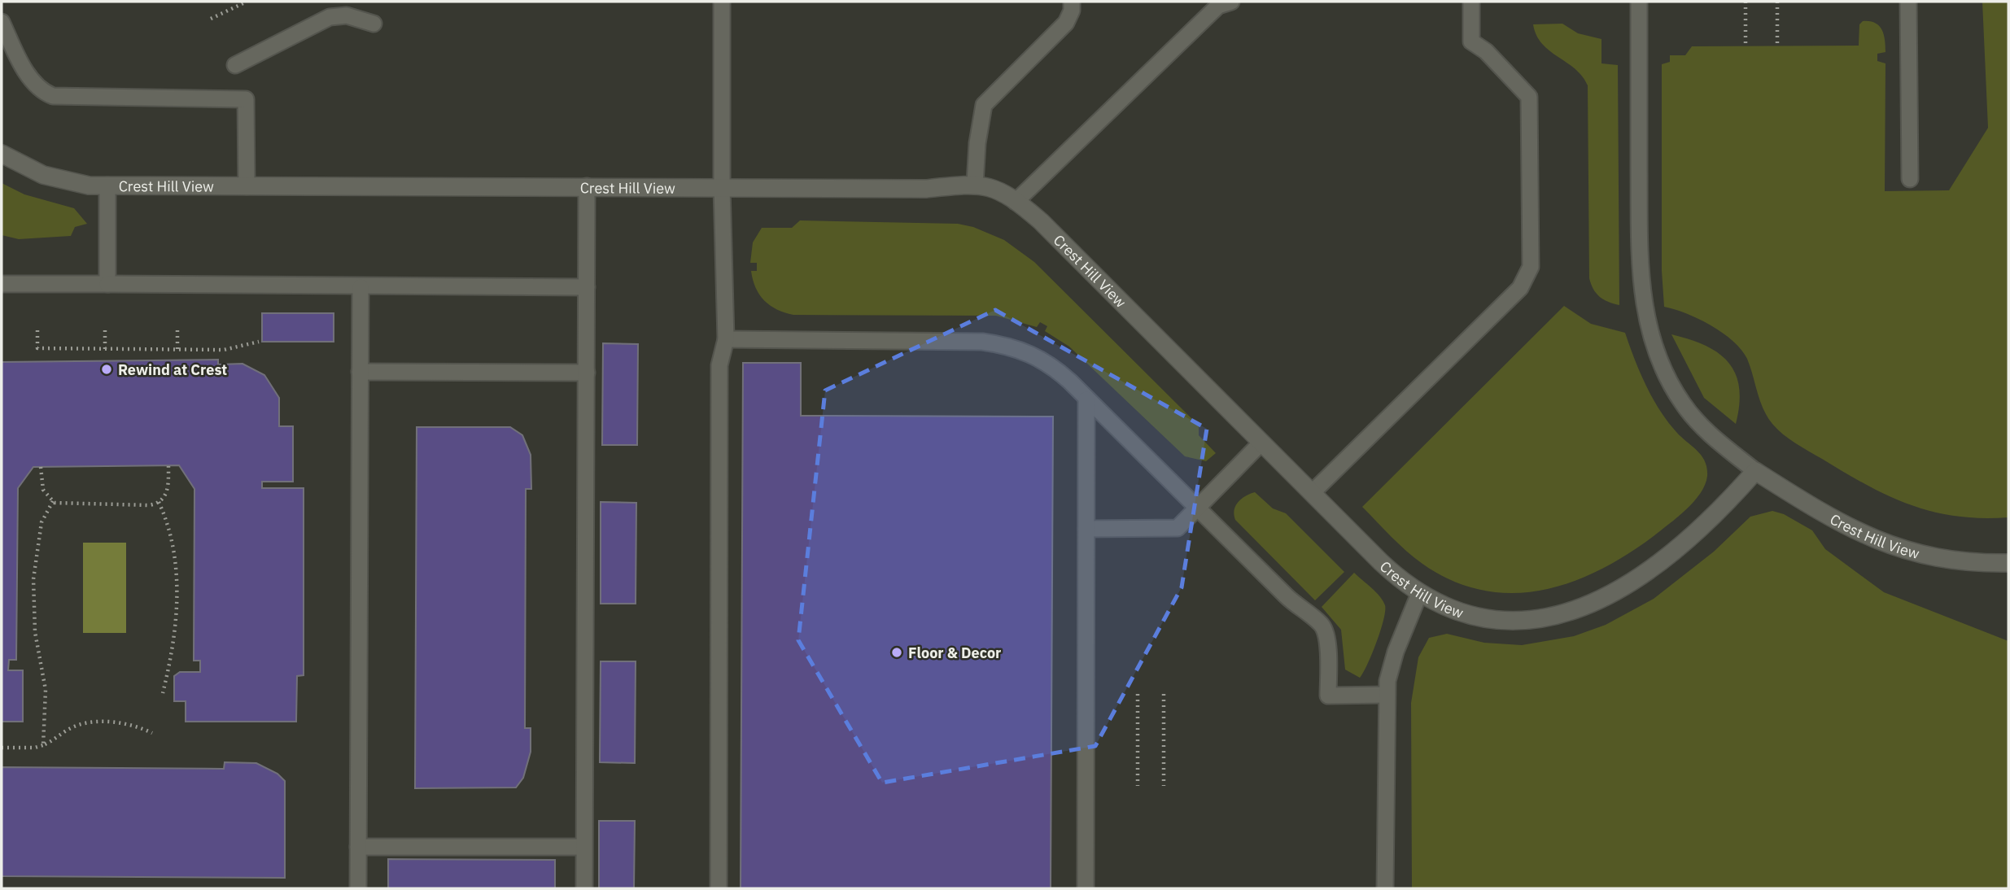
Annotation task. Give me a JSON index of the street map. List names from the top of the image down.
{
  "streets": {
    "street": ["Crest Hill View"]
  },
  "places": ["Rewind at Crest", "Floor & Decor"]
}
